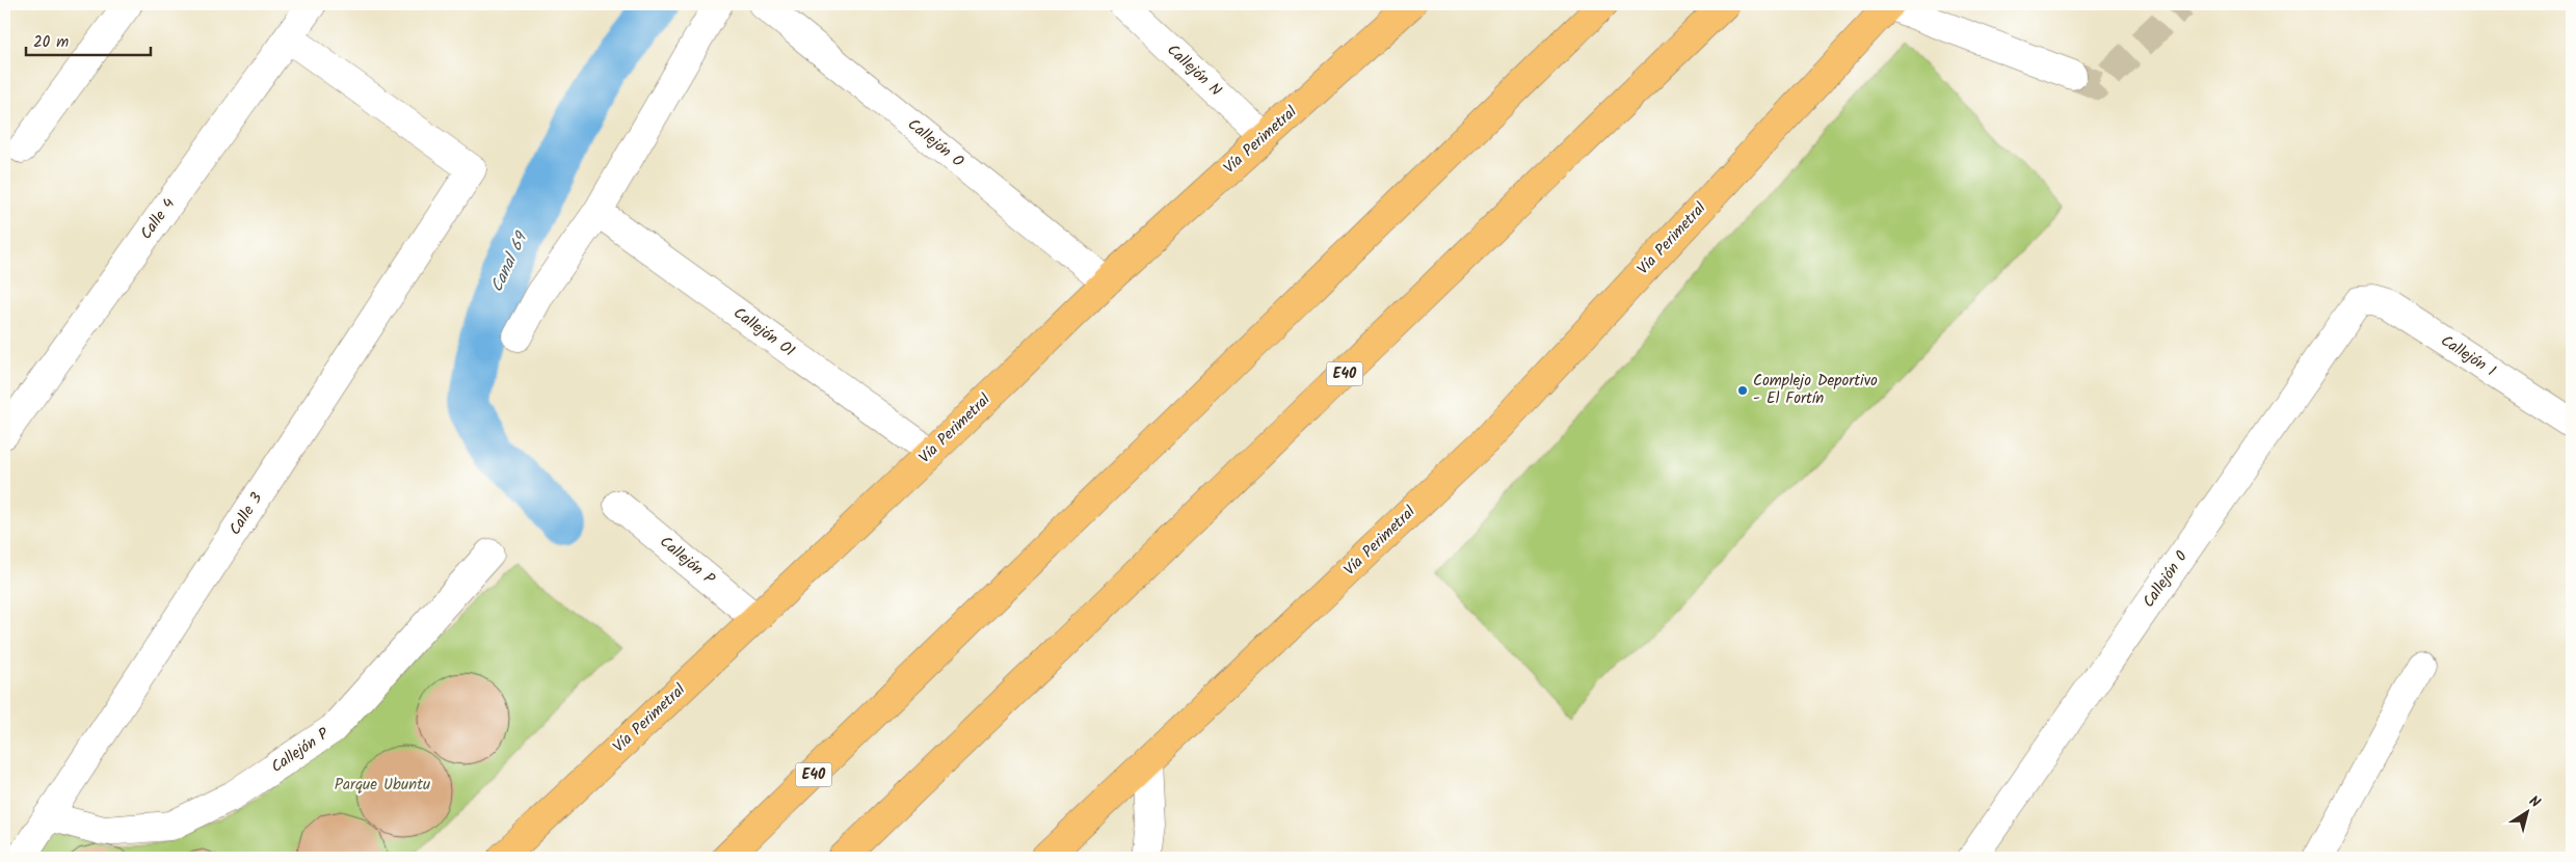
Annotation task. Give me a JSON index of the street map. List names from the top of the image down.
{
  "streets": {
    "main road": ["Vía Perimetral", "E40"],
    "street": [
      "Callejón N",
      "Callejón O",
      "Calle 4",
      "Callejón O1",
      "Callejón 1",
      "Calle 3",
      "Callejón P",
      "Callejón 0"
    ]
  },
  "crossings": [
    ["Callejón N", "Vía Perimetral"],
    ["Vía Perimetral", "Callejón O"],
    ["Vía Perimetral", "Callejón O1"],
    ["Vía Perimetral", "Callejón P"],
    ["Calle 4", "Calle 3"],
    ["Callejón 1", "Callejón 0"],
    ["Calle 3", "Callejón P"]
  ],
  "water": ["Canal 69"],
  "parks": ["Parque Ubuntu"],
  "places": ["Complejo Deportivo - El Fortín"],
  "scale_bar": "20 m",
  "north": "top right"
}
